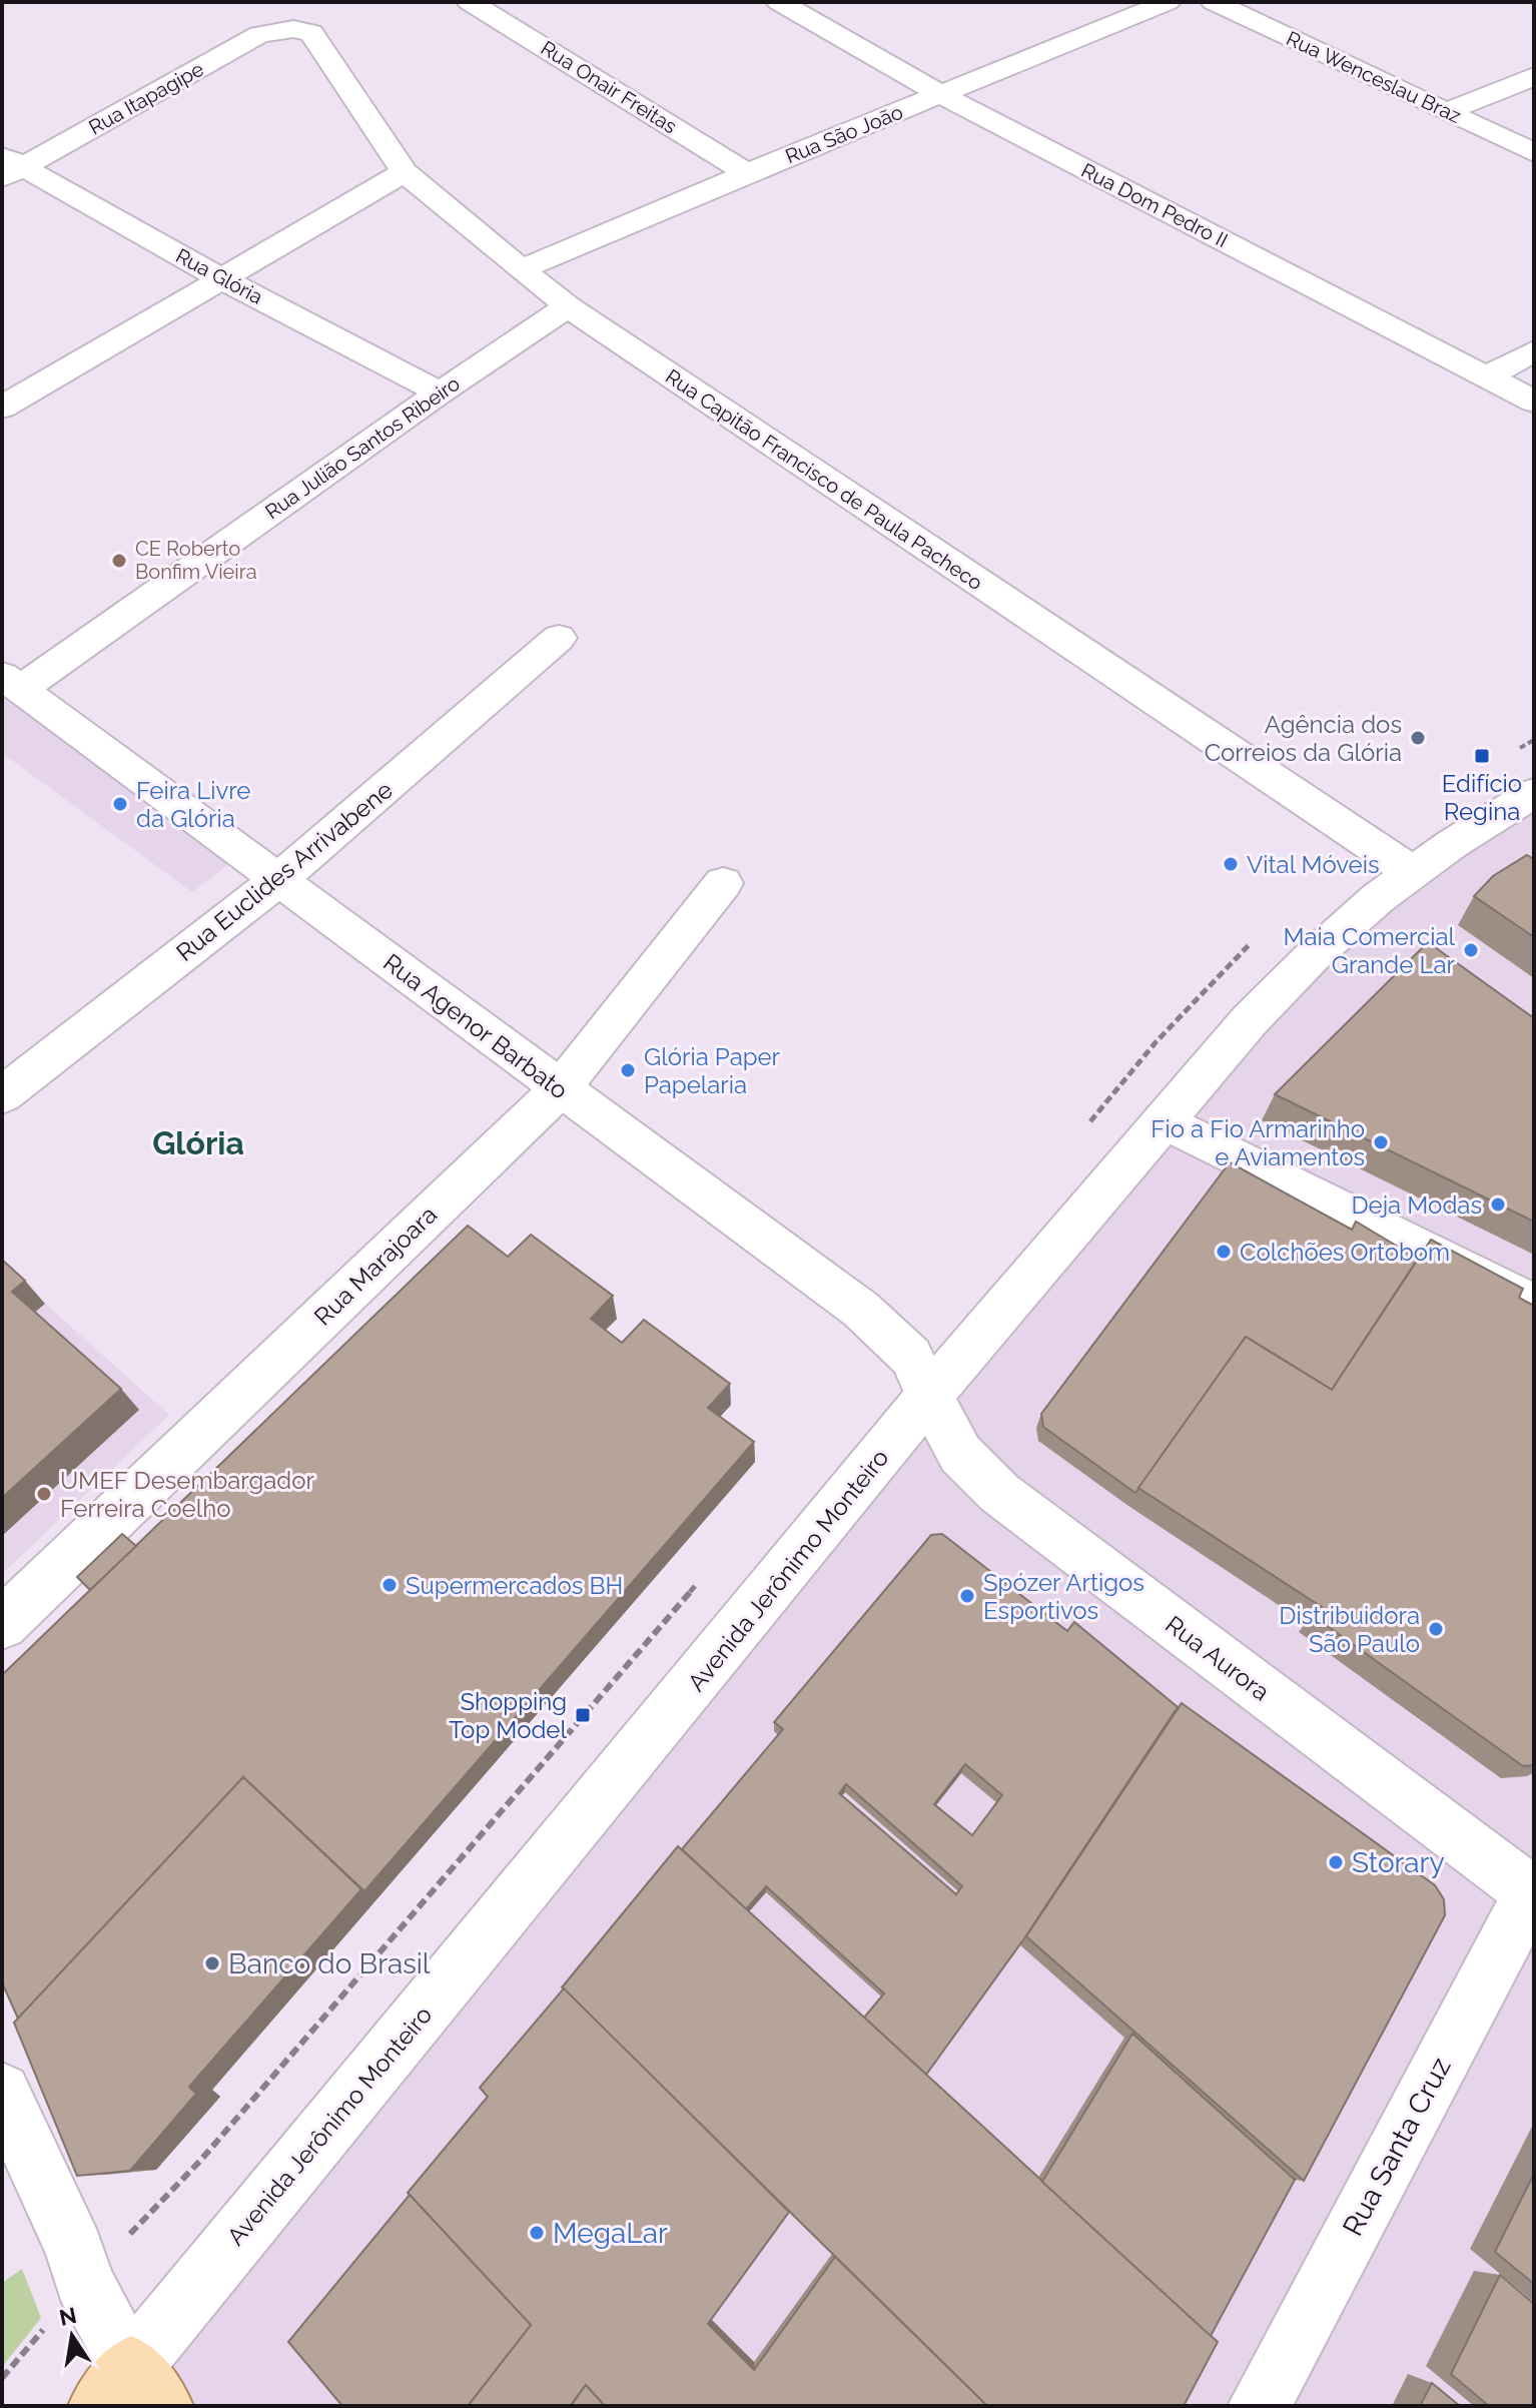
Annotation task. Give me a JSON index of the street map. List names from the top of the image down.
{
  "streets": {
    "street": [
      "Rua Wenceslau Braz",
      "Rua Onair Freitas",
      "Rua Itapagipe",
      "Rua São João",
      "Rua Dom Pedro II",
      "Rua Glória",
      "Rua Julião Santos Ribeiro",
      "Rua Capitão Francisco de Paula Pacheco",
      "Rua Euclides Arrivabene",
      "Rua Agenor Barbato",
      "Rua Marajoara",
      "Avenida Jerônimo Monteiro",
      "Rua Aurora",
      "Rua Santa Cruz"
    ]
  },
  "crossings": [
    ["Rua Onair Freitas", "Rua São João"],
    ["Rua Itapagipe", "Rua Glória"],
    ["Rua Itapagipe", "Rua Capitão Francisco de Paula Pacheco"],
    ["Rua São João", "Rua Dom Pedro II"],
    ["Rua São João", "Rua Capitão Francisco de Paula Pacheco"],
    ["Rua Glória", "Rua Julião Santos Ribeiro"],
    ["Rua Julião Santos Ribeiro", "Rua Capitão Francisco de Paula Pacheco"],
    ["Rua Julião Santos Ribeiro", "Rua Agenor Barbato"],
    ["Rua Capitão Francisco de Paula Pacheco", "Avenida Jerônimo Monteiro"],
    ["Rua Euclides Arrivabene", "Rua Agenor Barbato"],
    ["Rua Agenor Barbato", "Rua Marajoara"],
    ["Rua Agenor Barbato", "Avenida Jerônimo Monteiro"],
    ["Rua Agenor Barbato", "Rua Aurora"],
    ["Avenida Jerônimo Monteiro", "Rua Aurora"],
    ["Rua Aurora", "Rua Santa Cruz"]
  ],
  "districts": ["Glória"],
  "places": {
    "other": [
      "CE Roberto Bonfim Vieira",
      "Agência dos Correios da Glória",
      "Feira Livre da Glória",
      "Vital Móveis",
      "Maia Comercial Grande Lar",
      "Glória Paper Papelaria",
      "Fio a Fio Armarinho e Aviamentos",
      "Deja Modas",
      "Colchões Ortobom",
      "UMEF Desembargador Ferreira Coelho",
      "Supermercados BH",
      "Spózer Artigos Esportivos",
      "Distribuidora São Paulo",
      "Storary",
      "Banco do Brasil",
      "MegaLar"
    ],
    "transit": ["Edifício Regina", "Shopping Top Model"]
  },
  "north": "top"
}
